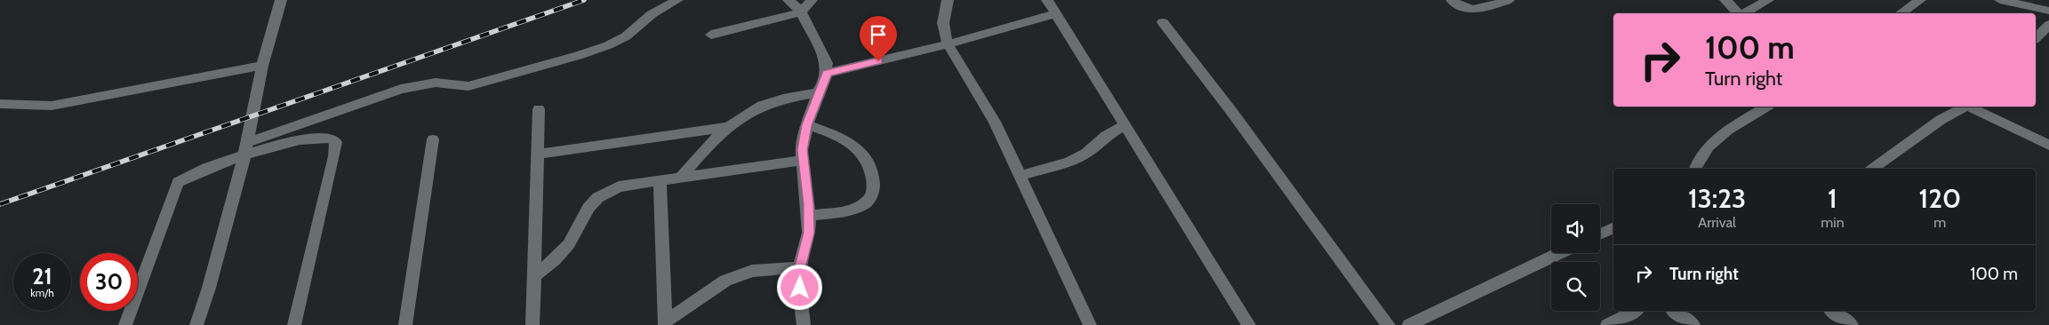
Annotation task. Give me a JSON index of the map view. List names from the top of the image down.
{
  "page": {
    "turn": ["100 m", "Turn right"],
    "eta": [
      "13:23",
      "Arrival",
      "1",
      "min",
      "120",
      "m"
    ],
    "list": [
      {
        "name": "Turn right",
        "value": "100 m"
      }
    ],
    "speed": "21 km/h",
    "limit": "30"
  }
}
